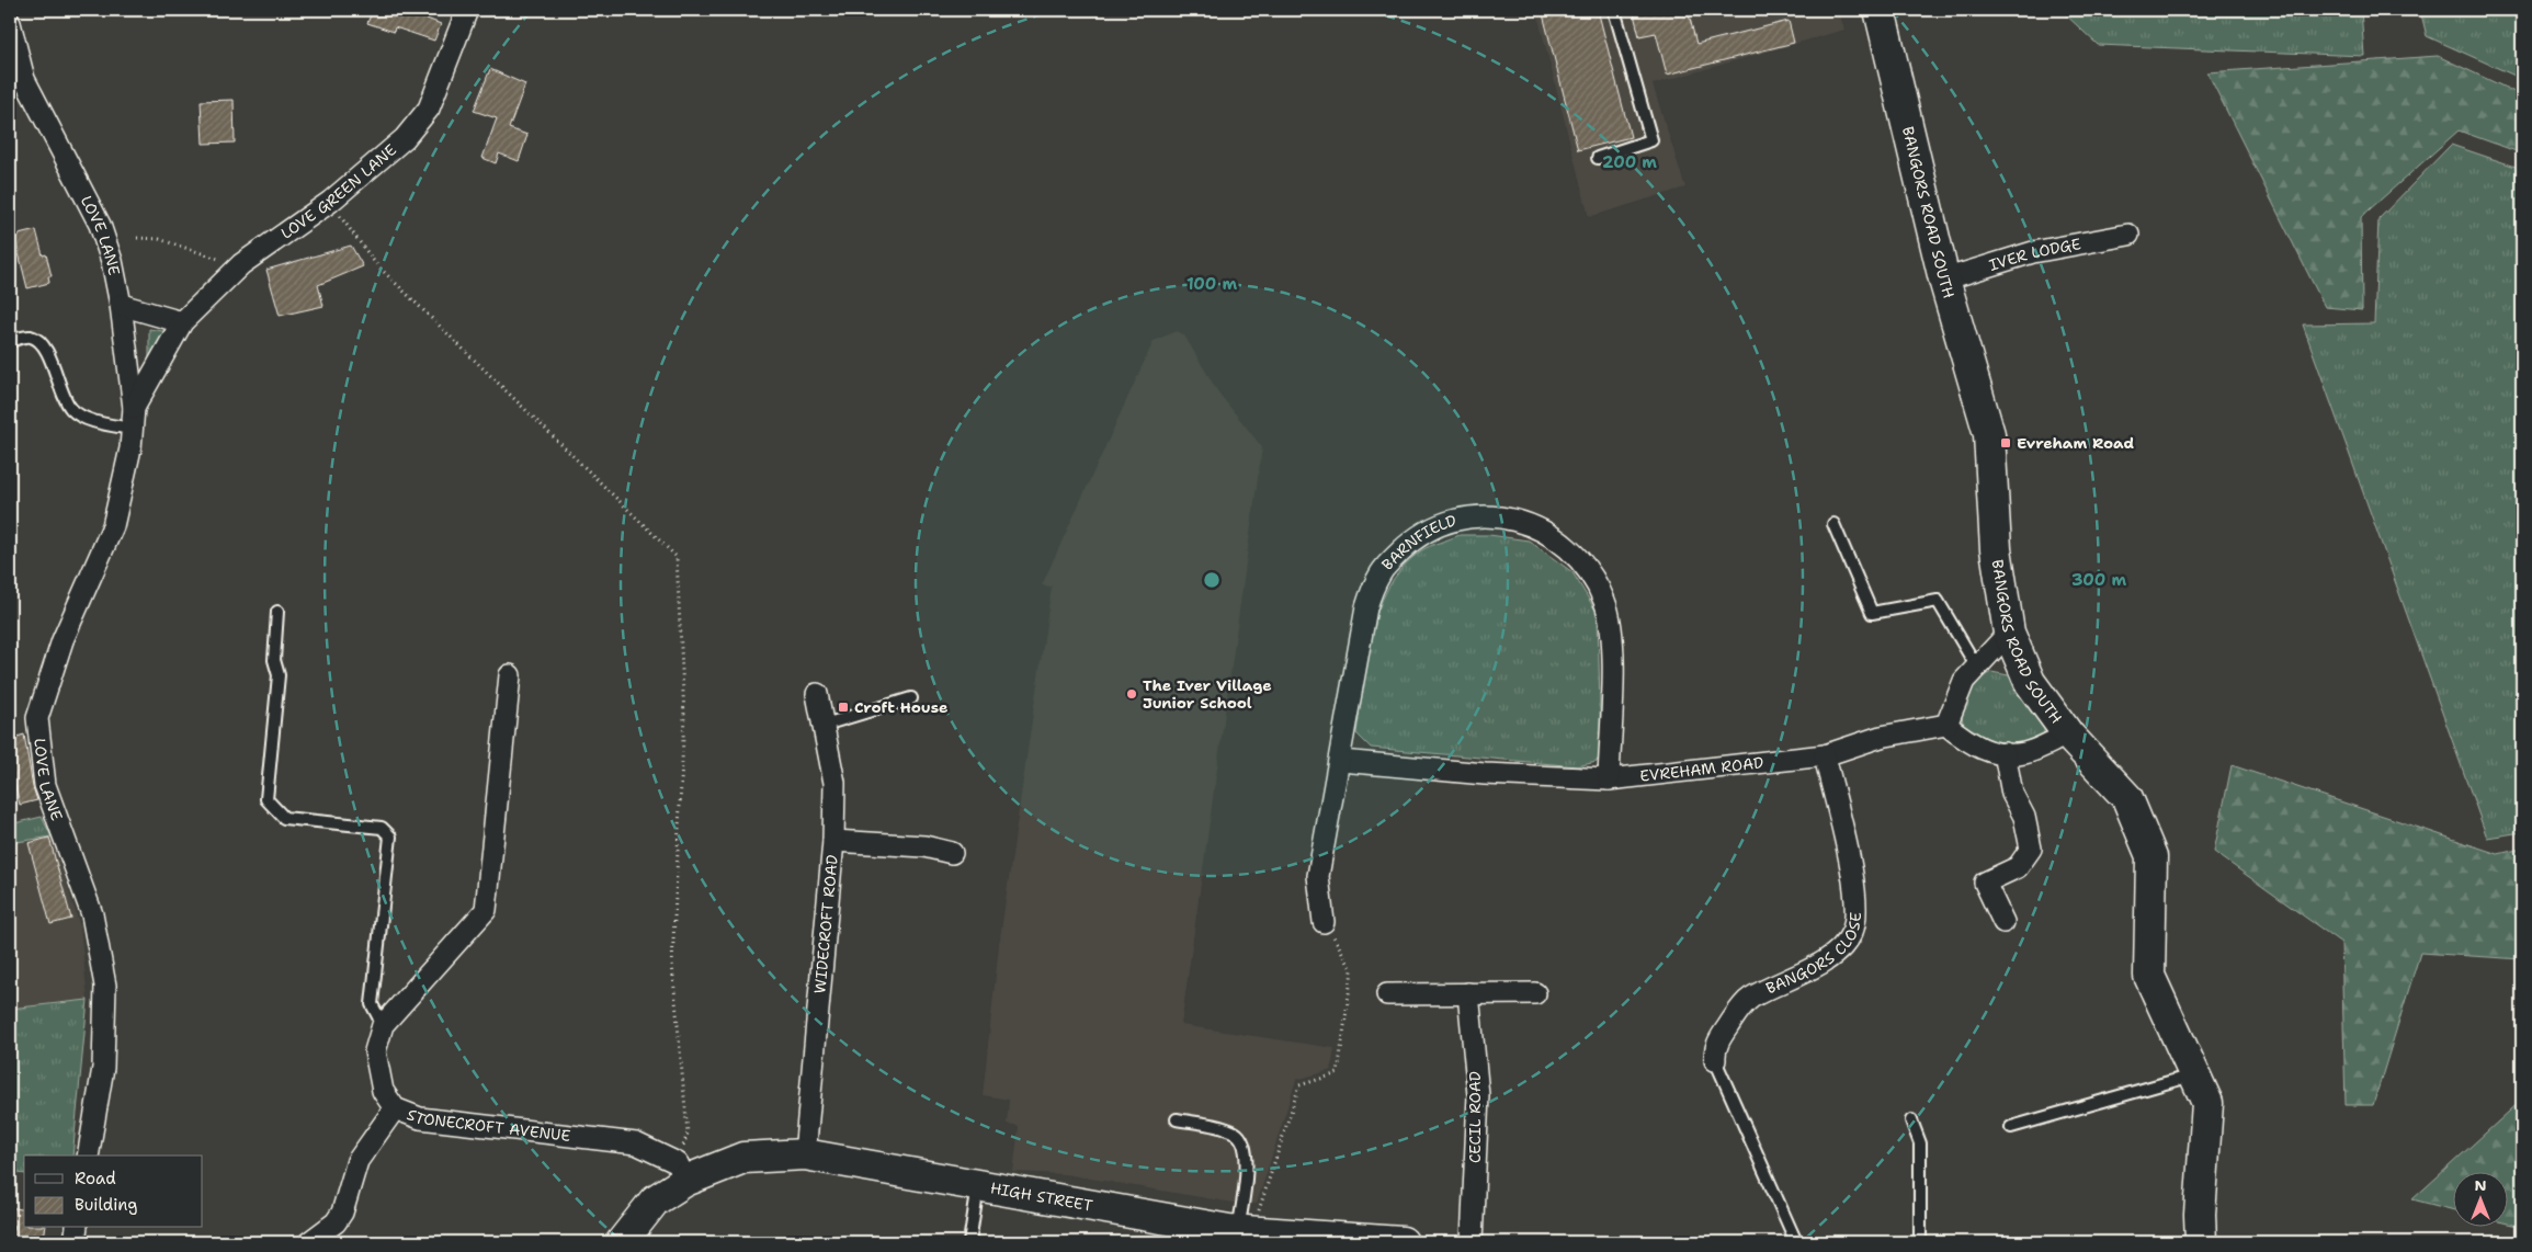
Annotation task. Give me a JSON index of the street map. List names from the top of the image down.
{
  "streets": {
    "street": [
      "LOVE GREEN LANE",
      "BANGORS ROAD SOUTH",
      "LOVE LANE",
      "IVER LODGE",
      "BARNFIELD",
      "EVREHAM ROAD",
      "WIDECROFT ROAD",
      "BANGORS CLOSE",
      "CECIL ROAD",
      "STONECROFT AVENUE",
      "HIGH STREET"
    ]
  },
  "crossings": [
    ["LOVE GREEN LANE", "LOVE LANE"],
    ["BANGORS ROAD SOUTH", "IVER LODGE"],
    ["BARNFIELD", "EVREHAM ROAD"],
    ["EVREHAM ROAD", "BANGORS CLOSE"],
    ["WIDECROFT ROAD", "HIGH STREET"],
    ["STONECROFT AVENUE", "HIGH STREET"]
  ],
  "places": {
    "transit": ["Evreham Road", "Croft House"],
    "other": ["The Iver Village Junior School"]
  },
  "legend": ["Road", "Building"],
  "north": "top",
  "rings": ["200 m", "100 m", "300 m"]
}
